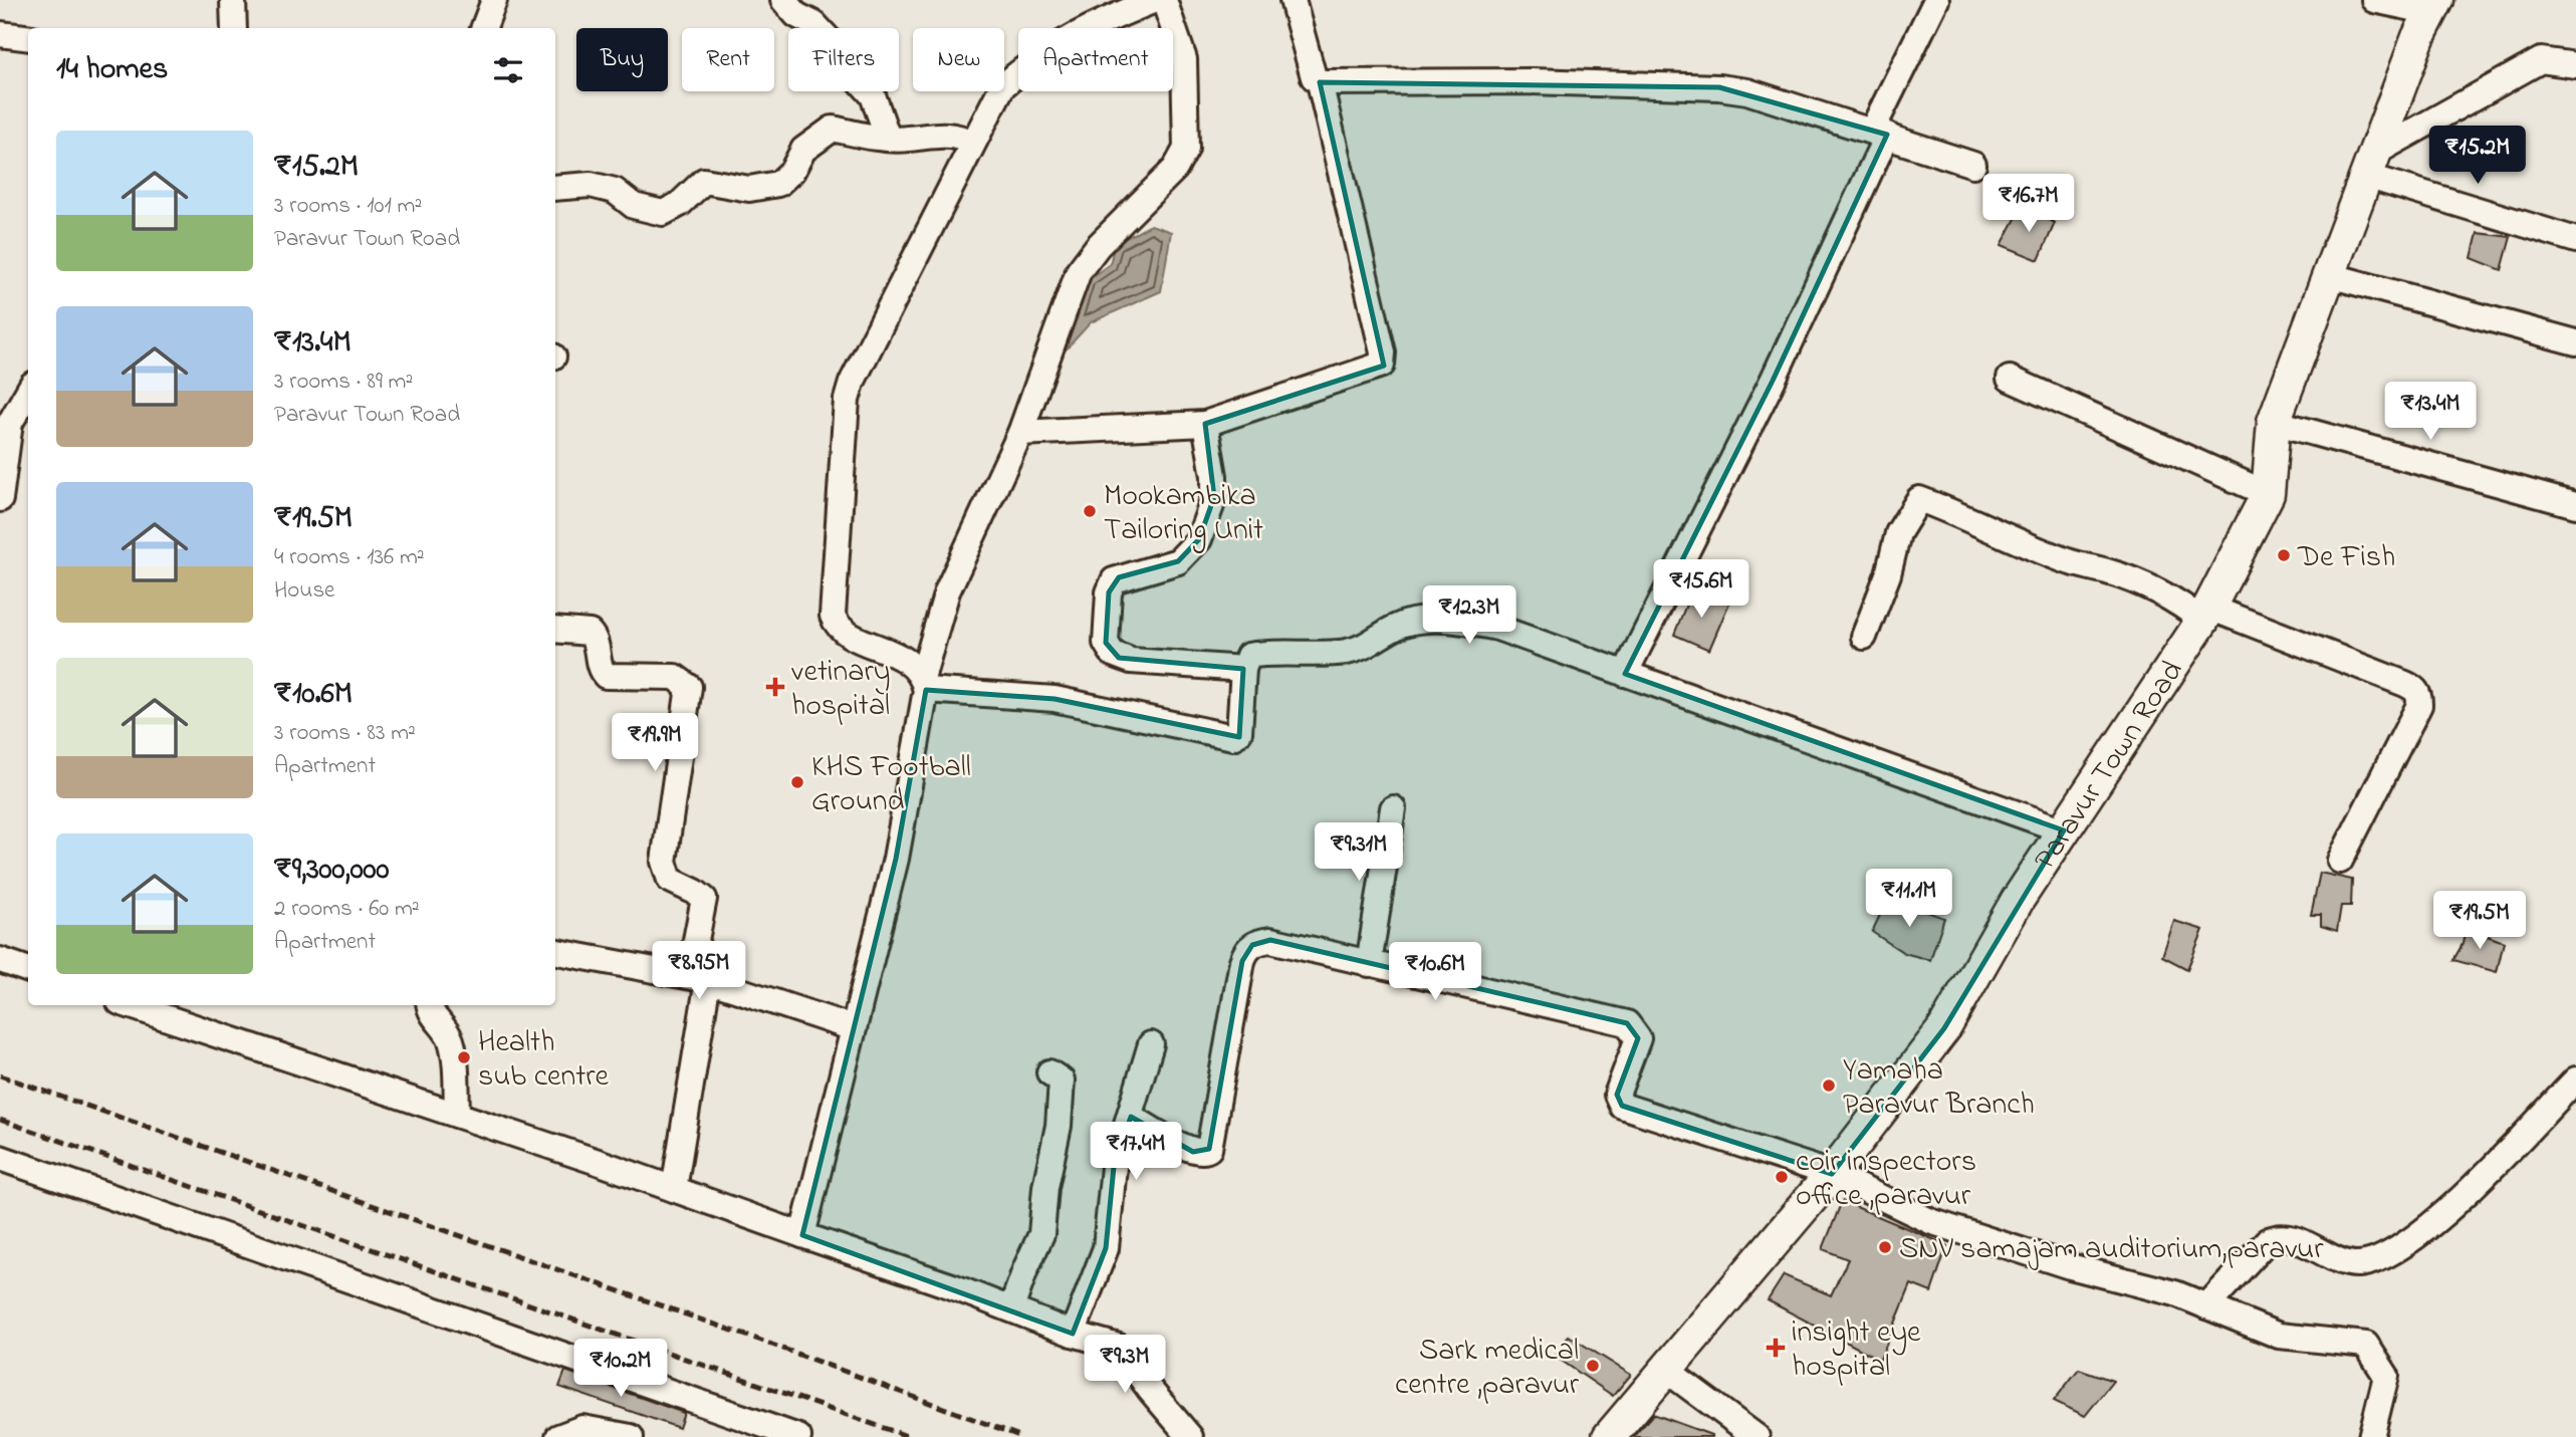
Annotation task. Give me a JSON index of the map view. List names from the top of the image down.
{
  "streets": {
    "main road": ["Paravur Town Road"]
  },
  "places": {
    "other": [
      "Mookambika Tailoring Unit",
      "De Fish",
      "KHS Football Ground",
      "Health sub centre",
      "Yamaha Paravur Branch",
      "coir inspectors office ,paravur",
      "SNV samajam auditorium,paravur",
      "Sark medical centre ,paravur"
    ],
    "health": ["vetinary hospital", "insight eye hospital"]
  },
  "page": {
    "chip": [
      "Buy",
      "Rent",
      "Filters",
      "New",
      "Apartment"
    ],
    "heading": "14 homes",
    "list": [
      {
        "name": "₹15.2M",
        "note": "3 rooms · 101 m² · Paravur Town Road"
      },
      {
        "name": "₹13.4M",
        "note": "3 rooms · 89 m² · Paravur Town Road"
      },
      {
        "name": "₹19.5M",
        "note": "4 rooms · 136 m² · House"
      },
      {
        "name": "₹10.6M",
        "note": "3 rooms · 83 m² · Apartment"
      },
      {
        "name": "₹9,300,000",
        "note": "2 rooms · 60 m² · Apartment"
      }
    ],
    "price": [
      "₹15.2M",
      "₹16.7M",
      "₹13.4M",
      "₹15.6M",
      "₹12.3M",
      "₹19.9M",
      "₹9.31M",
      "₹11.1M",
      "₹19.5M",
      "₹8.95M",
      "₹10.6M",
      "₹17.4M",
      "₹9.3M",
      "₹10.2M"
    ]
  }
}
